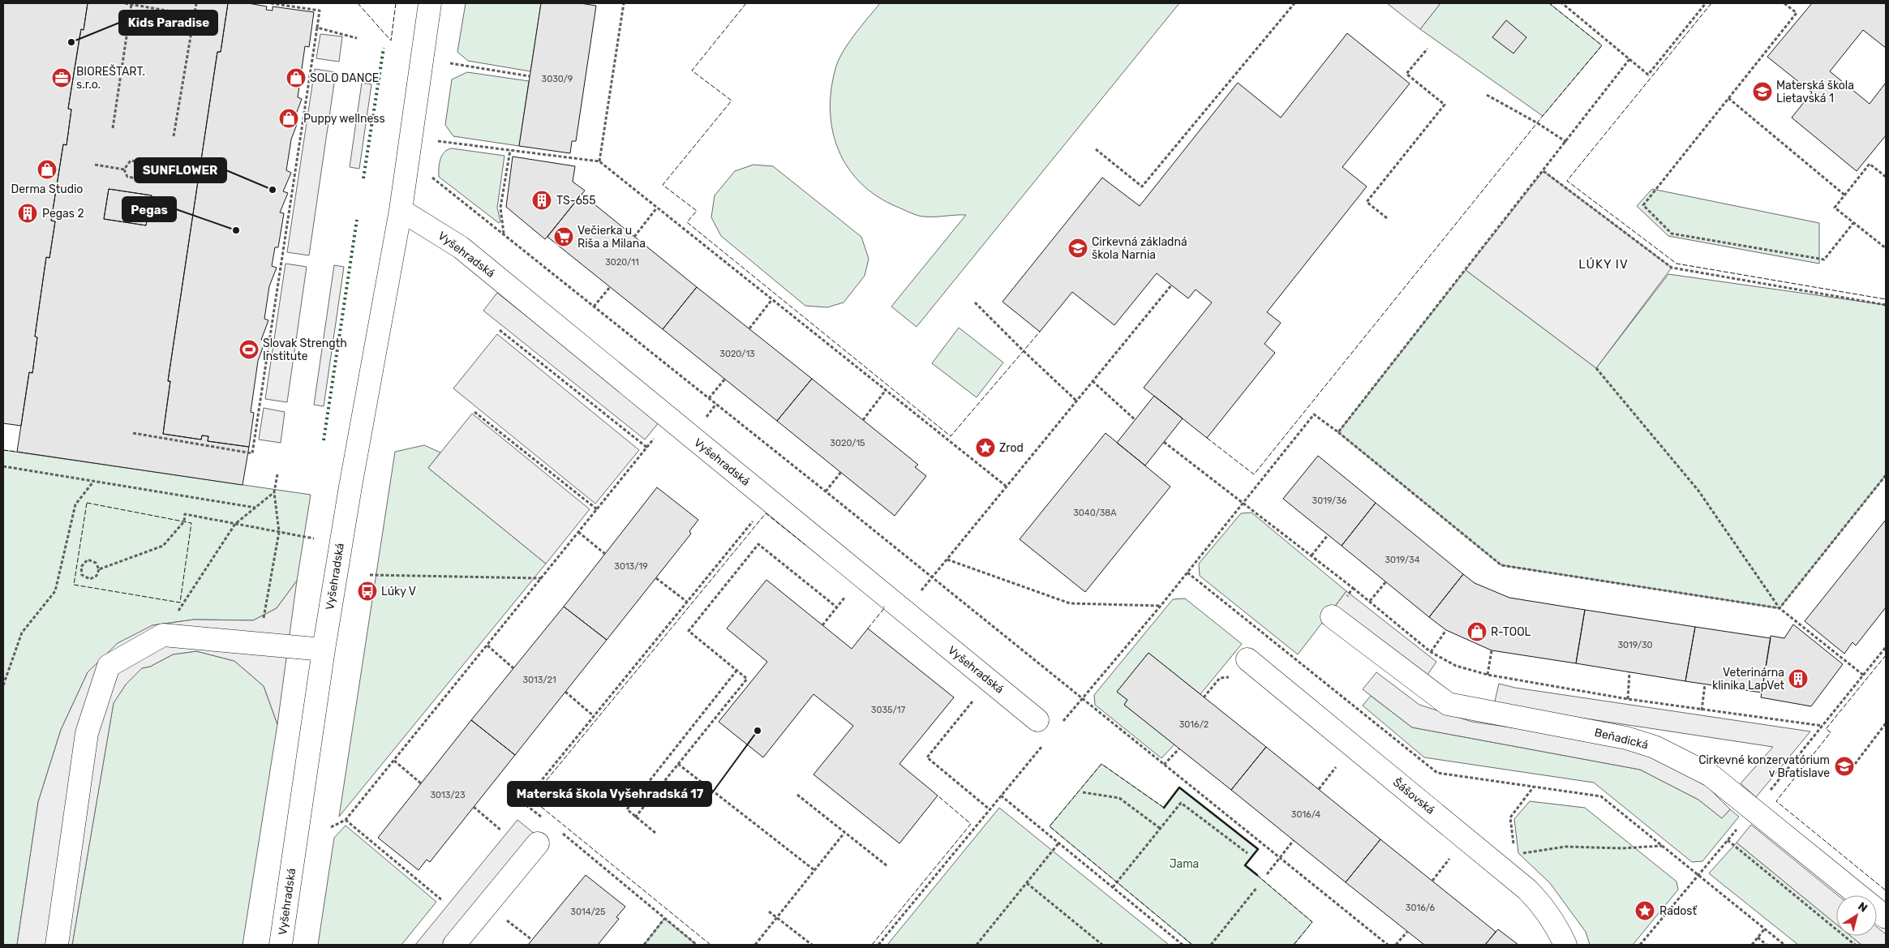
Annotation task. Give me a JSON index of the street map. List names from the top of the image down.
{
  "streets": {
    "street": ["Vyšehradská", "Beňadická", "Šášovská"]
  },
  "districts": ["LÚKY IV"],
  "parks": ["Jama"],
  "places": {
    "other": [
      "Kids Paradise",
      "SUNFLOWER",
      "Pegas",
      "Materská škola Vyšehradská 17"
    ],
    "office": ["BIOREŠTART. s.r.o."],
    "shop": [
      "SOLO DANCE",
      "Puppy wellness",
      "Derma Studio",
      "R-TOOL"
    ],
    "school or university": ["Materská škola Lietavská 1", "Cirkevná základná škola Narnia", "Cirkevné konzervatórium v Bratislave"],
    "building": ["TS-655", "Pegas 2", "Veterinárna klinika LapVet"],
    "supermarket": ["Večierka u Riša a Milana"],
    "sports": ["Slovak Strength Institute"],
    "place": ["Zrod", "Radosť"],
    "bus stop": ["Lúky V"]
  },
  "house_numbers": [
    "3030/9",
    "3020/11",
    "3020/13",
    "3020/15",
    "3019/36",
    "3040/38A",
    "3019/34",
    "3013/19",
    "3019/30",
    "3013/21",
    "3035/17",
    "3016/2",
    "3013/23",
    "3016/4",
    "3016/6",
    "3014/25"
  ],
  "north": "top right"
}
